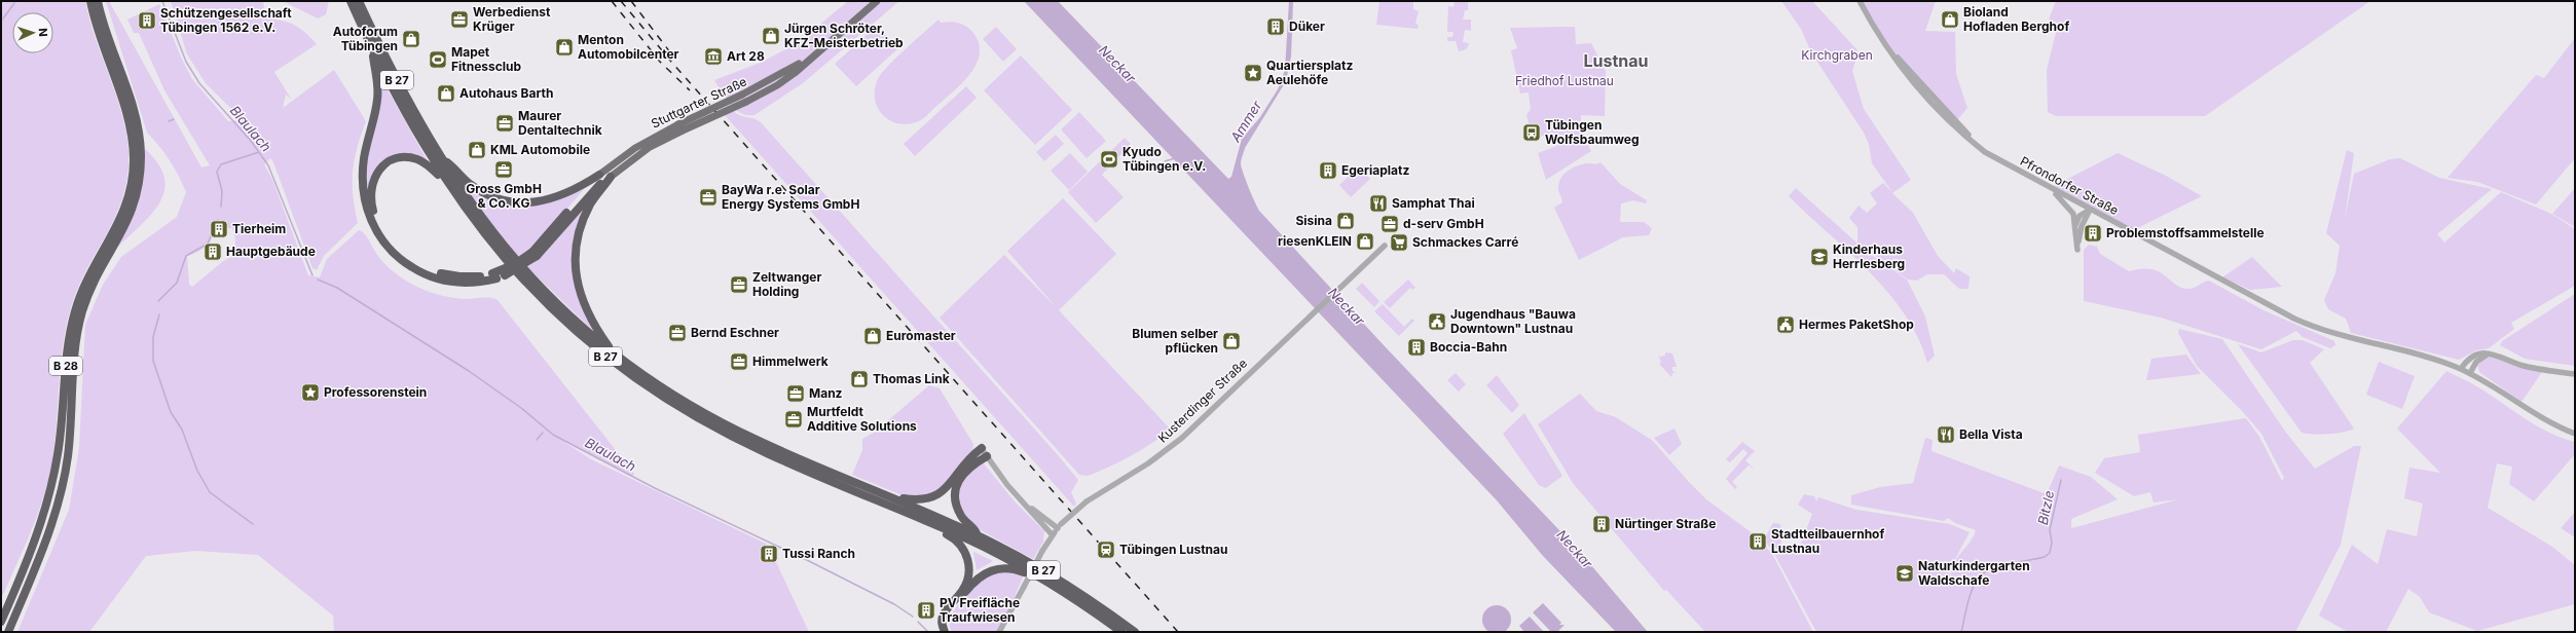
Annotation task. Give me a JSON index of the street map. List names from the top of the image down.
{
  "streets": {
    "highway": ["B 27", "B 28"],
    "main road": ["Stuttgarter Straße"],
    "street": ["Pfrondorfer Straße", "Kusterdinger Straße"]
  },
  "districts": ["Lustnau"],
  "water": [
    "Neckar",
    "Ammer",
    "Blaulach",
    "Bitzle"
  ],
  "parks": ["Kirchgraben", "Friedhof Lustnau"],
  "places": {
    "office": [
      "Werbedienst Krüger",
      "Maurer Dentaltechnik",
      "Gross GmbH & Co. KG",
      "BayWa r.e. Solar Energy Systems GmbH",
      "d-serv GmbH",
      "Zeltwanger Holding",
      "Bernd Eschner",
      "Himmelwerk",
      "Manz",
      "Murtfeldt Additive Solutions"
    ],
    "shop": [
      "Bioland Hofladen Berghof",
      "Jürgen Schröter, KFZ-Meisterbetrieb",
      "Autoforum Tübingen",
      "Menton Automobilcenter",
      "Autohaus Barth",
      "KML Automobile",
      "Sisina",
      "riesenKLEIN",
      "Euromaster",
      "Blumen selber pflücken",
      "Thomas Link"
    ],
    "building": [
      "Schützengesellschaft Tübingen 1562 e.V.",
      "Düker",
      "Egeriaplatz",
      "Tierheim",
      "Problemstoffsammelstelle",
      "Hauptgebäude",
      "Boccia-Bahn",
      "Nürtinger Straße",
      "Stadtteilbauernhof Lustnau",
      "Tussi Ranch",
      "PV Freifläche Traufwiesen"
    ],
    "museum": ["Art 28"],
    "sports": ["Mapet Fitnessclub", "Kyudo Tübingen e.V."],
    "place": ["Quartiersplatz Aeulehöfe", "Professorenstein"],
    "bus stop": ["Tübingen Wolfsbaumweg"],
    "restaurant": ["Samphat Thai", "Bella Vista"],
    "supermarket": ["Schmackes Carré"],
    "school or university": ["Kinderhaus Herrlesberg", "Naturkindergarten Waldschafe"],
    "public building": ["Jugendhaus \"Bauwa Downtown\" Lustnau", "Hermes PaketShop"],
    "station": ["Tübingen Lustnau"]
  },
  "north": "right"
}
